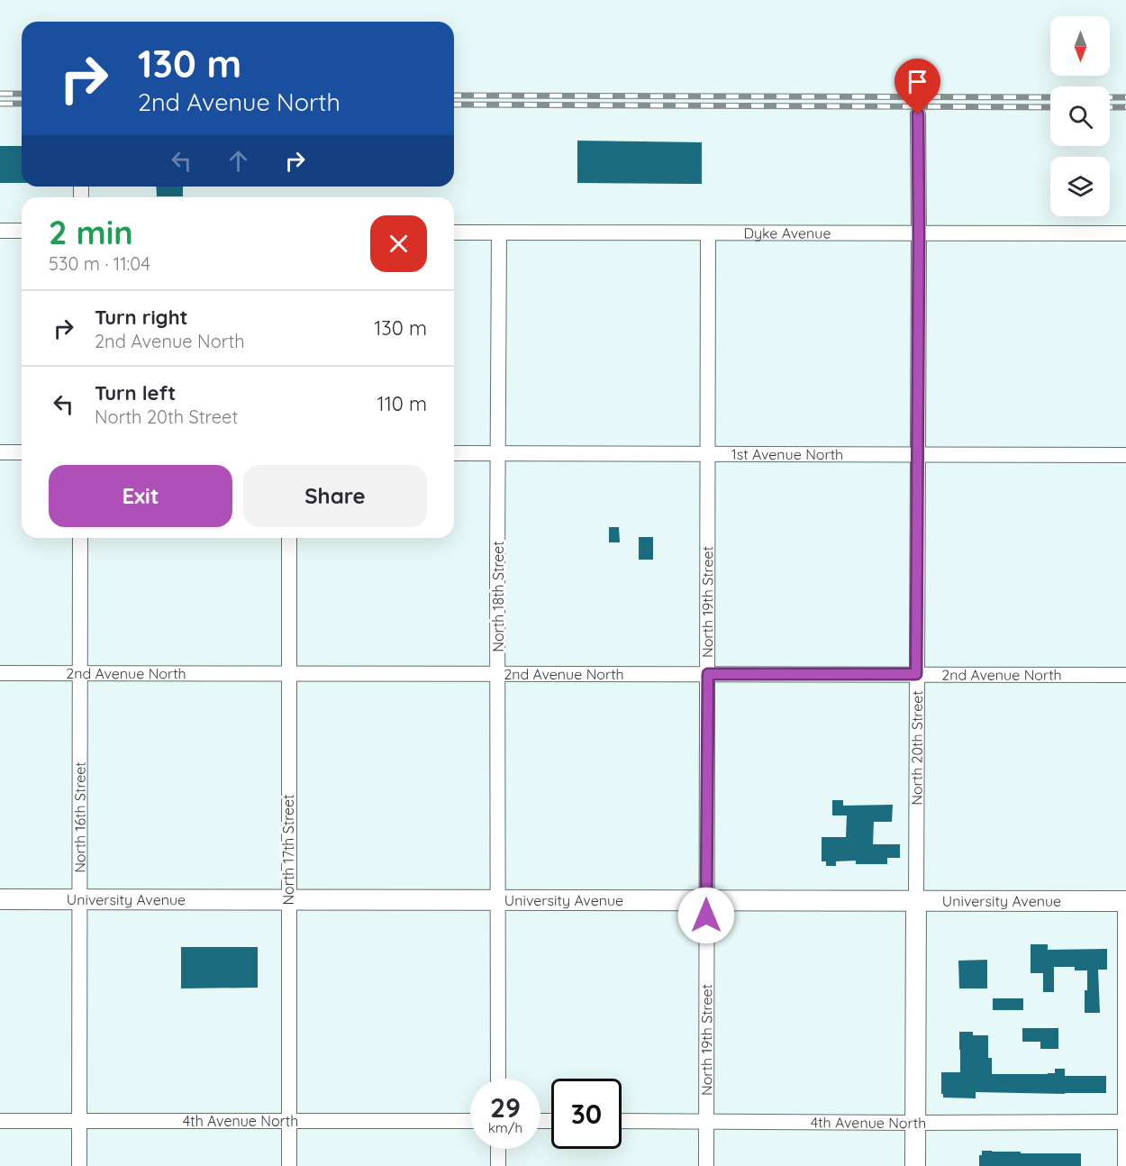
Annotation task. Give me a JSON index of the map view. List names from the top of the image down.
{
  "streets": {
    "street": [
      "Dyke Avenue",
      "1st Avenue North",
      "North 18th Street",
      "North 19th Street",
      "2nd Avenue North",
      "North 20th Street",
      "North 16th Street",
      "North 17th Street",
      "University Avenue",
      "4th Avenue North"
    ]
  },
  "crossings": [
    ["Dyke Avenue", "North 18th Street"],
    ["Dyke Avenue", "North 19th Street"],
    ["Dyke Avenue", "North 20th Street"],
    ["1st Avenue North", "North 18th Street"],
    ["1st Avenue North", "North 19th Street"],
    ["1st Avenue North", "North 20th Street"],
    ["North 18th Street", "2nd Avenue North"],
    ["North 18th Street", "University Avenue"],
    ["North 19th Street", "2nd Avenue North"],
    ["North 19th Street", "University Avenue"],
    ["North 19th Street", "4th Avenue North"],
    ["2nd Avenue North", "North 20th Street"],
    ["2nd Avenue North", "North 16th Street"],
    ["2nd Avenue North", "North 17th Street"],
    ["North 20th Street", "University Avenue"],
    ["North 20th Street", "4th Avenue North"],
    ["North 16th Street", "University Avenue"],
    ["North 16th Street", "4th Avenue North"],
    ["North 17th Street", "University Avenue"],
    ["North 17th Street", "4th Avenue North"]
  ],
  "north": "bottom",
  "page": {
    "turn": ["130 m", "2nd Avenue North"],
    "heading": ["2 min", "530 m · 11:04"],
    "list": [
      {
        "name": "Turn right",
        "note": "2nd Avenue North",
        "value": "130 m"
      },
      {
        "name": "Turn left",
        "note": "North 20th Street",
        "value": "110 m"
      }
    ],
    "buttons": ["Exit", "Share"],
    "speed": "29 km/h",
    "limit": "30"
  }
}
